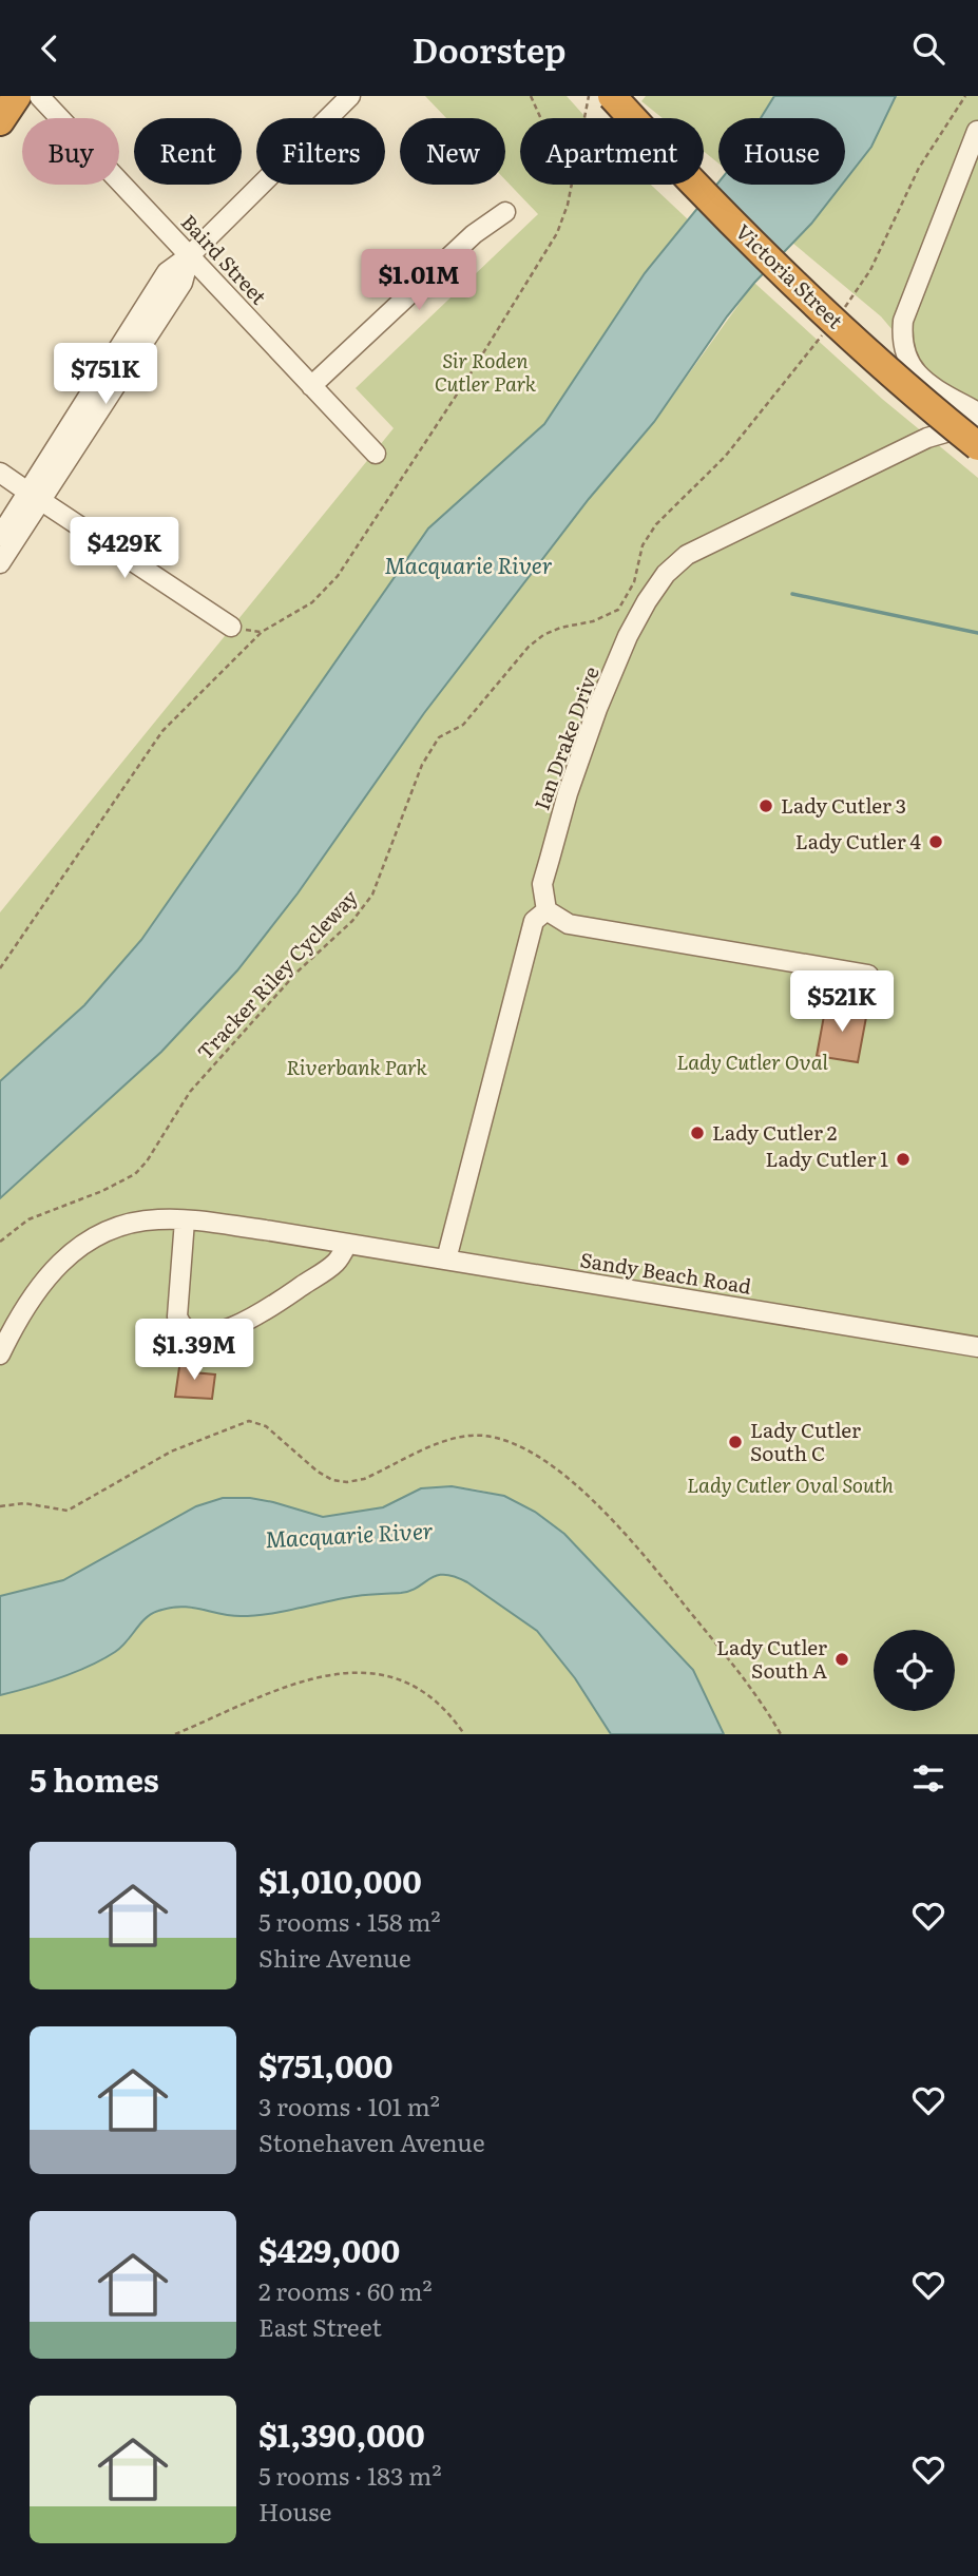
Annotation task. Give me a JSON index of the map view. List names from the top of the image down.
{
  "streets": {
    "highway": ["Victoria Street"],
    "street": ["Baird Street", "Ian Drake Drive", "Sandy Beach Road"],
    "path": ["Tracker Riley Cycleway"]
  },
  "water": ["Macquarie River"],
  "parks": [
    "Sir Roden Cutler Park",
    "Lady Cutler Oval",
    "Riverbank Park",
    "Lady Cutler Oval South"
  ],
  "places": [
    "Lady Cutler 3",
    "Lady Cutler 4",
    "Lady Cutler 2",
    "Lady Cutler 1",
    "Lady Cutler South C",
    "Lady Cutler South A"
  ],
  "page": {
    "header": "Doorstep",
    "chip": [
      "Buy",
      "Rent",
      "Filters",
      "New",
      "Apartment",
      "House"
    ],
    "price": [
      "$1.01M",
      "$751K",
      "$429K",
      "$521K",
      "$1.39M"
    ],
    "heading": "5 homes",
    "list": [
      {
        "name": "$1,010,000",
        "note": "5 rooms · 158 m² · Shire Avenue"
      },
      {
        "name": "$751,000",
        "note": "3 rooms · 101 m² · Stonehaven Avenue"
      },
      {
        "name": "$429,000",
        "note": "2 rooms · 60 m² · East Street"
      },
      {
        "name": "$1,390,000",
        "note": "5 rooms · 183 m² · House"
      }
    ]
  }
}
